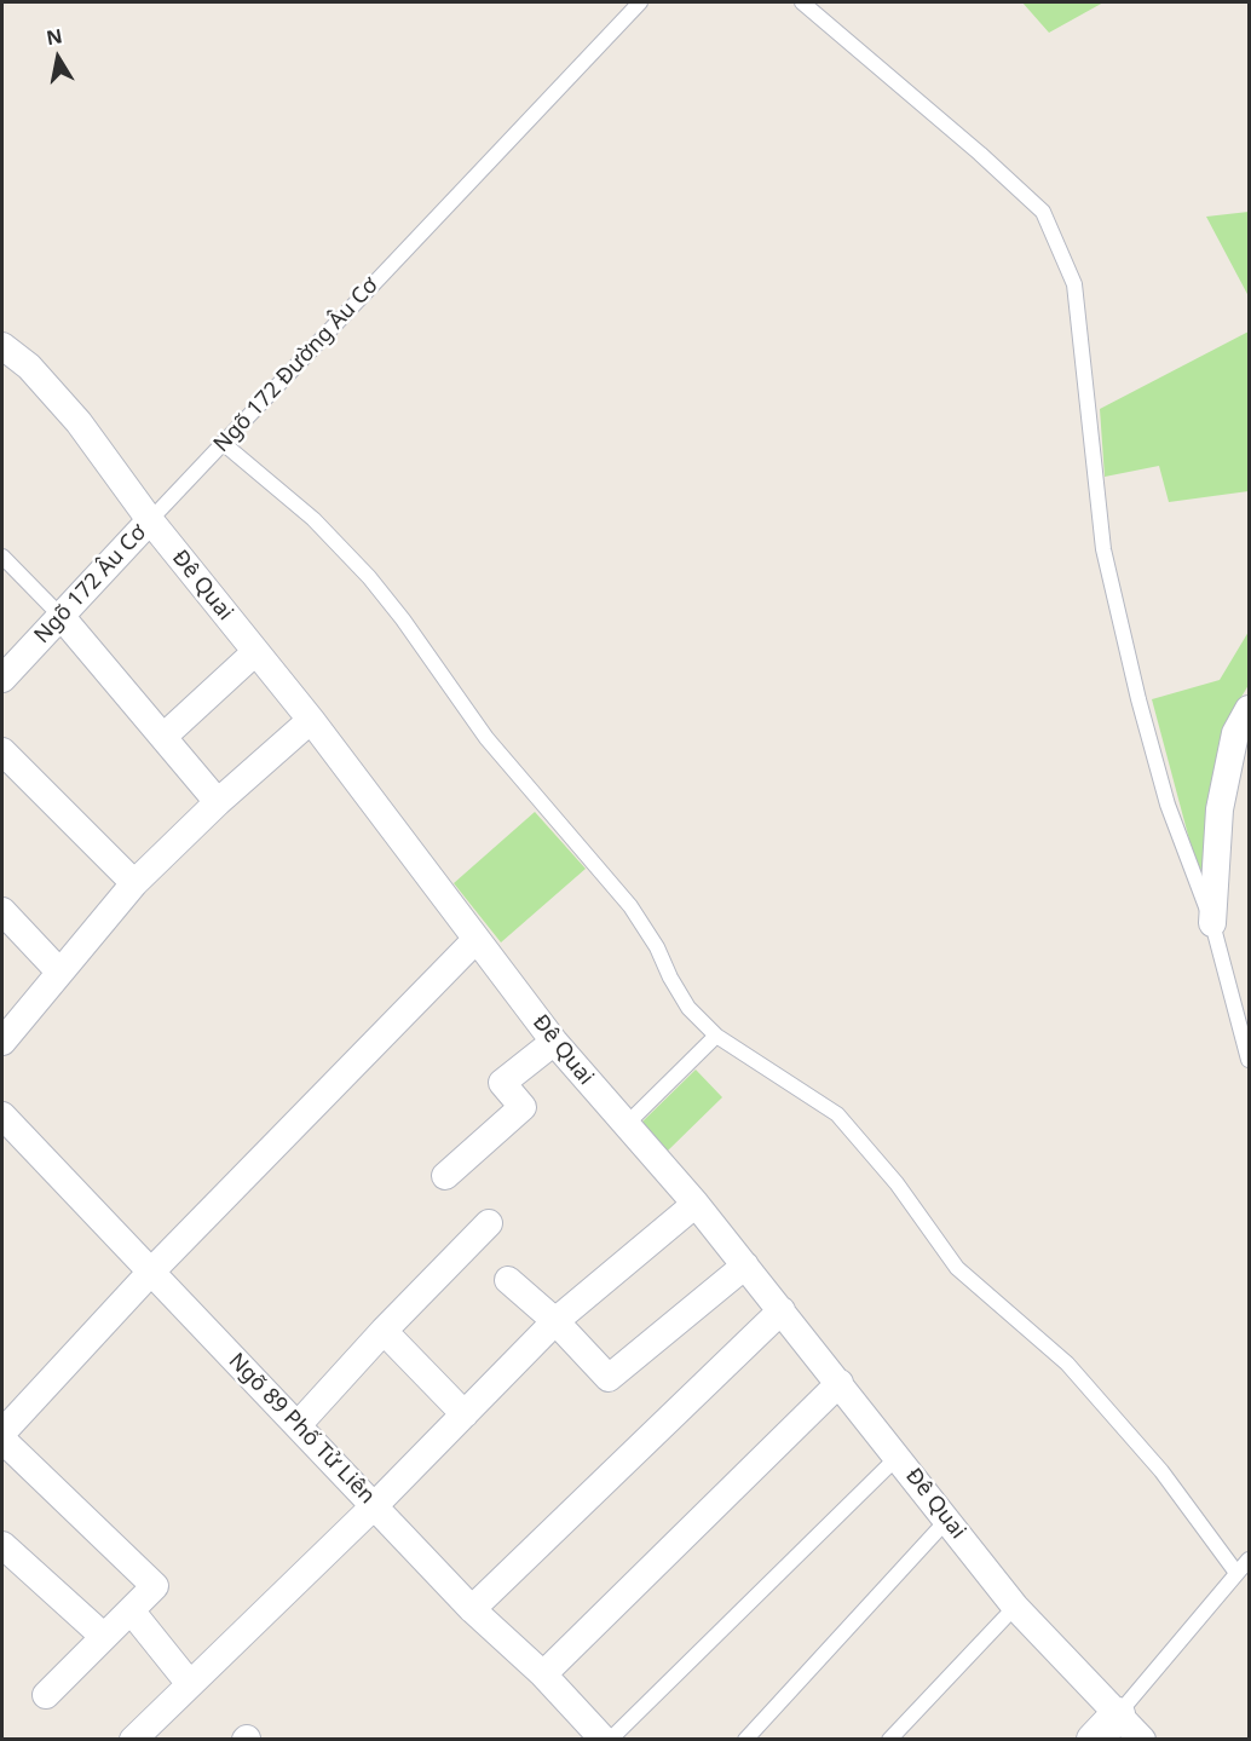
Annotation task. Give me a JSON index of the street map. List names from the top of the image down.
{
  "streets": {
    "street": ["Ngõ 172 Âu Cơ", "Đê Quai", "Ngõ 89 Phố Tử Liên"],
    "lane": ["Ngõ 172 Đường Âu Cơ"]
  },
  "crossings": [
    ["Ngõ 172 Đường Âu Cơ", "Ngõ 172 Âu Cơ"],
    ["Ngõ 172 Đường Âu Cơ", "Đê Quai"],
    ["Ngõ 172 Âu Cơ", "Đê Quai"]
  ],
  "north": "top"
}
